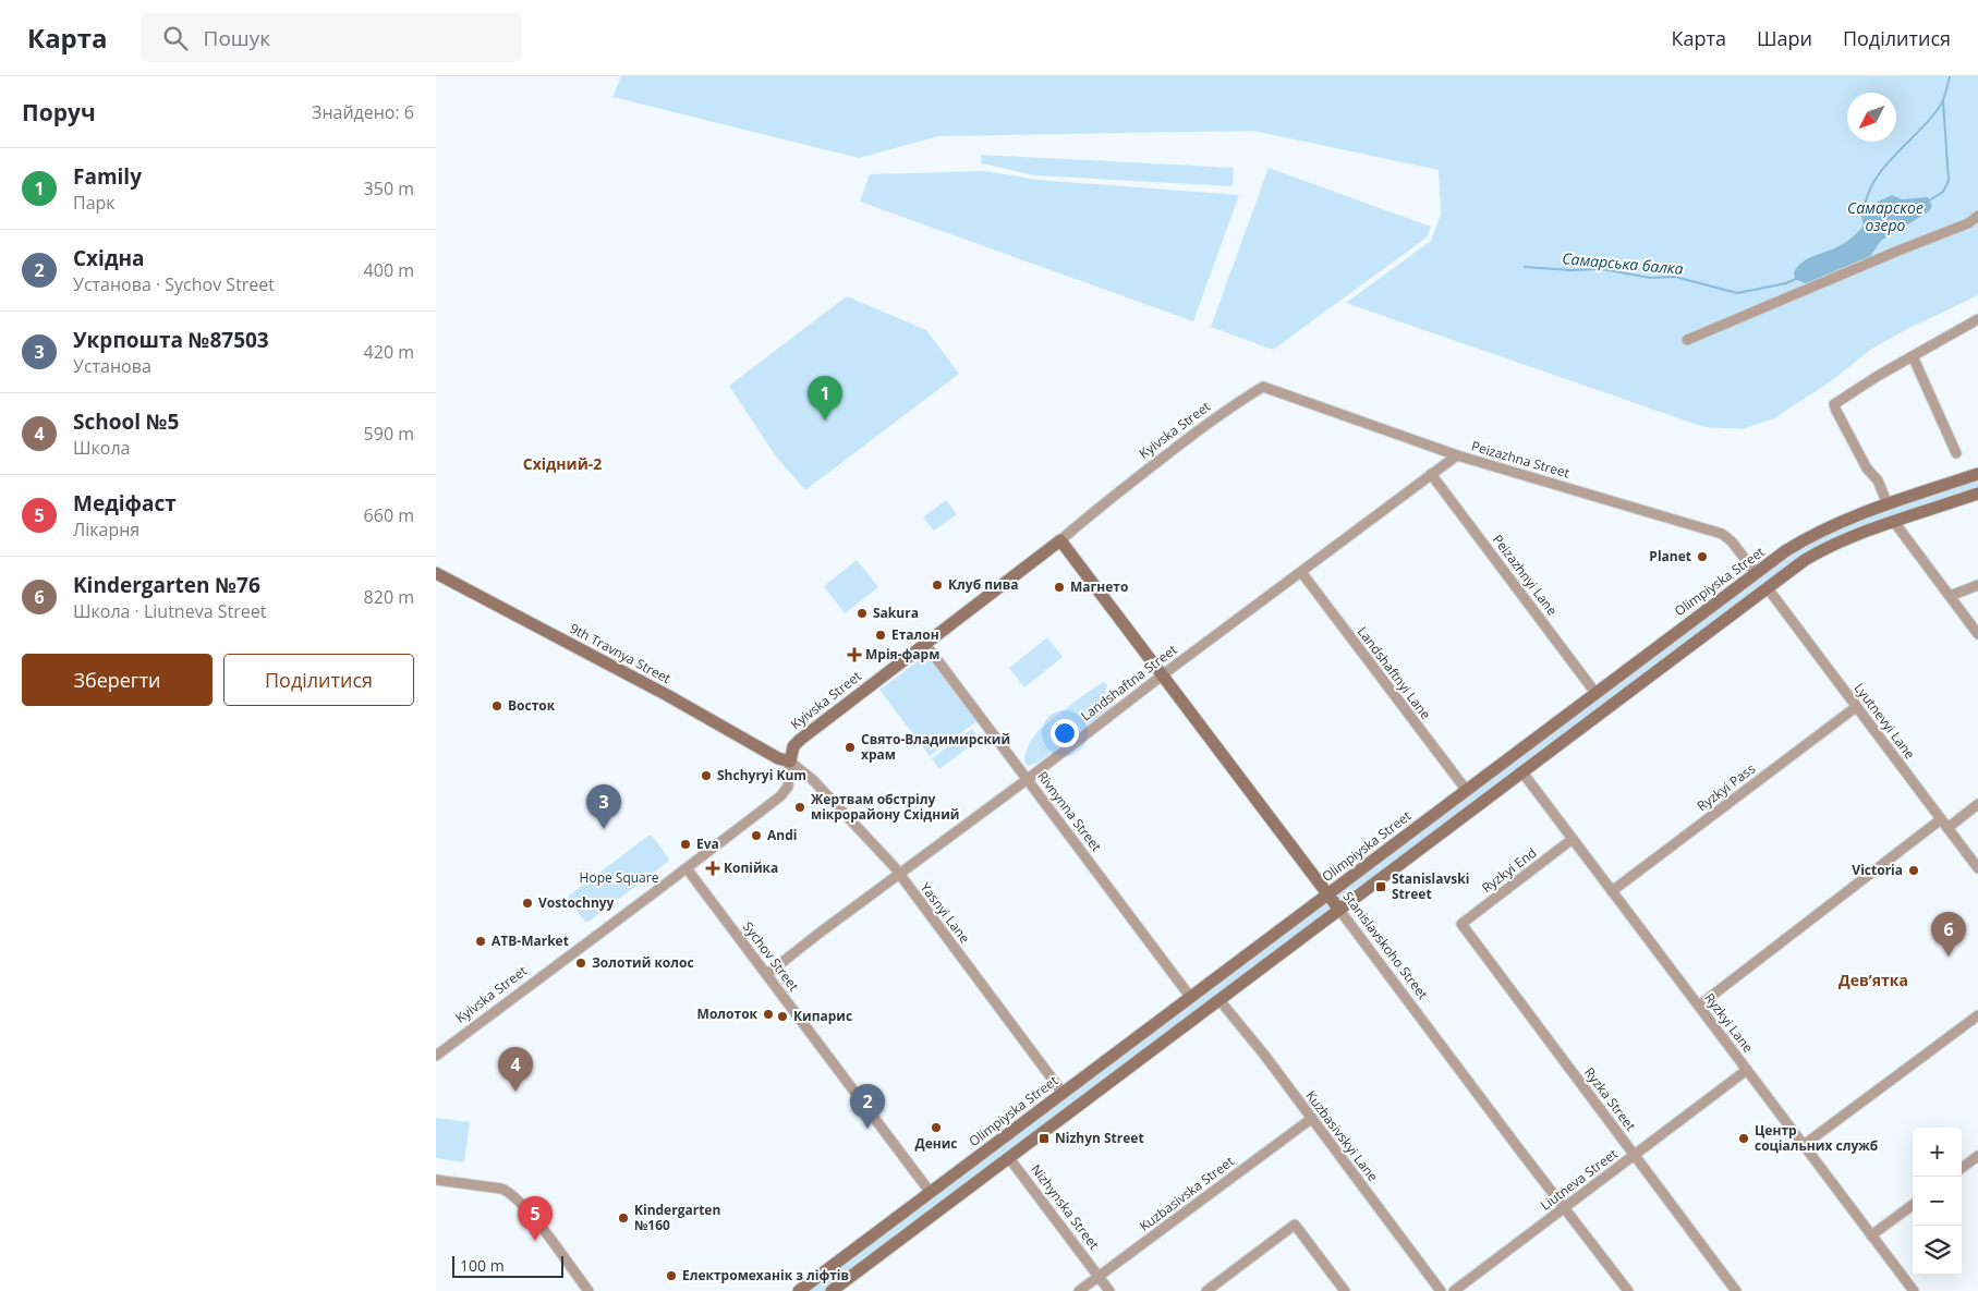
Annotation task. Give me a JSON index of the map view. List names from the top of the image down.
{
  "streets": {
    "main road": [
      "Kyivska Street",
      "Olimpiyska Street",
      "9th Travnya Street",
      "Stanislavskoho Street",
      "Nizhynska Street"
    ],
    "street": [
      "Peizazhna Street",
      "Peizazhnyi Lane",
      "Landshaftnyi Lane",
      "Landshaftna Street",
      "Lyutnevyi Lane",
      "Ryzkyi Pass",
      "Rivnynna Street",
      "Ryzkyi End",
      "Yasnyi Lane",
      "Sychov Street",
      "Ryzkyi Lane",
      "Ryzka Street",
      "Kuzbasivskyi Lane",
      "Liutneva Street",
      "Kuzbasivska Street"
    ]
  },
  "crossings": [
    ["Kyivska Street", "Peizazhna Street"],
    ["Kyivska Street", "9th Travnya Street"],
    ["Kyivska Street", "Rivnynna Street"],
    ["Kyivska Street", "Yasnyi Lane"],
    ["Kyivska Street", "Stanislavskoho Street"],
    ["Kyivska Street", "Sychov Street"],
    ["Peizazhna Street", "Olimpiyska Street"],
    ["Peizazhna Street", "Landshaftna Street"],
    ["Peizazhnyi Lane", "Olimpiyska Street"],
    ["Peizazhnyi Lane", "Landshaftna Street"],
    ["Olimpiyska Street", "Landshaftnyi Lane"],
    ["Olimpiyska Street", "Rivnynna Street"],
    ["Olimpiyska Street", "Yasnyi Lane"],
    ["Olimpiyska Street", "Stanislavskoho Street"],
    ["Olimpiyska Street", "Sychov Street"],
    ["Olimpiyska Street", "Nizhynska Street"],
    ["9th Travnya Street", "Yasnyi Lane"],
    ["Landshaftnyi Lane", "Landshaftna Street"],
    ["Landshaftna Street", "Rivnynna Street"],
    ["Landshaftna Street", "Yasnyi Lane"],
    ["Landshaftna Street", "Stanislavskoho Street"],
    ["Landshaftna Street", "Sychov Street"],
    ["Lyutnevyi Lane", "Ryzkyi Pass"],
    ["Ryzkyi Pass", "Ryzkyi Lane"],
    ["Ryzkyi End", "Ryzkyi Lane"],
    ["Ryzkyi End", "Ryzka Street"],
    ["Stanislavskoho Street", "Liutneva Street"],
    ["Ryzkyi Lane", "Liutneva Street"],
    ["Ryzka Street", "Liutneva Street"],
    ["Kuzbasivskyi Lane", "Kuzbasivska Street"],
    ["Kuzbasivska Street", "Nizhynska Street"]
  ],
  "districts": ["Східний-2", "Дев’ятка"],
  "water": ["Самарское озеро", "Самарська балка"],
  "parks": ["Hope Square"],
  "places": {
    "other": [
      "Planet",
      "Клуб пива",
      "Магнето",
      "Sakura",
      "Еталон",
      "Восток",
      "Свято-Владимирский храм",
      "Shchyryi Kum",
      "Жертвам обстрілу мікрорайону Східний",
      "Andi",
      "Eva",
      "Victoria",
      "Vostochnyy",
      "ATB-Market",
      "Золотий колос",
      "Молоток",
      "Кипарис",
      "Денис",
      "Центр соціальних служб",
      "Kindergarten №160",
      "Електромеханік з ліфтів"
    ],
    "health": ["Мрія-фарм", "Копійка"],
    "transit": ["Stanislavski Street", "Nizhyn Street"]
  },
  "scale_bar": "100 m",
  "north": "bottom left",
  "page": {
    "header": "Карта",
    "search": "Пошук",
    "nav": ["Карта", "Шари", "Поділитися"],
    "heading": ["Поруч", "Знайдено: 6"],
    "list": [
      {
        "mark": "1",
        "name": "Family",
        "note": "Парк",
        "value": "350 m"
      },
      {
        "mark": "2",
        "name": "Східна",
        "note": "Установа · Sychov Street",
        "value": "400 m"
      },
      {
        "mark": "3",
        "name": "Укрпошта №87503",
        "note": "Установа",
        "value": "420 m"
      },
      {
        "mark": "4",
        "name": "School №5",
        "note": "Школа",
        "value": "590 m"
      },
      {
        "mark": "5",
        "name": "Медіфаст",
        "note": "Лікарня",
        "value": "660 m"
      },
      {
        "mark": "6",
        "name": "Kindergarten №76",
        "note": "Школа · Liutneva Street",
        "value": "820 m"
      }
    ],
    "pins": [
      "1",
      "3",
      "6",
      "4",
      "2",
      "5"
    ],
    "buttons": ["Зберегти", "Поділитися"],
    "map_buttons": ["+", "−"],
    "scale": "100 m"
  }
}
